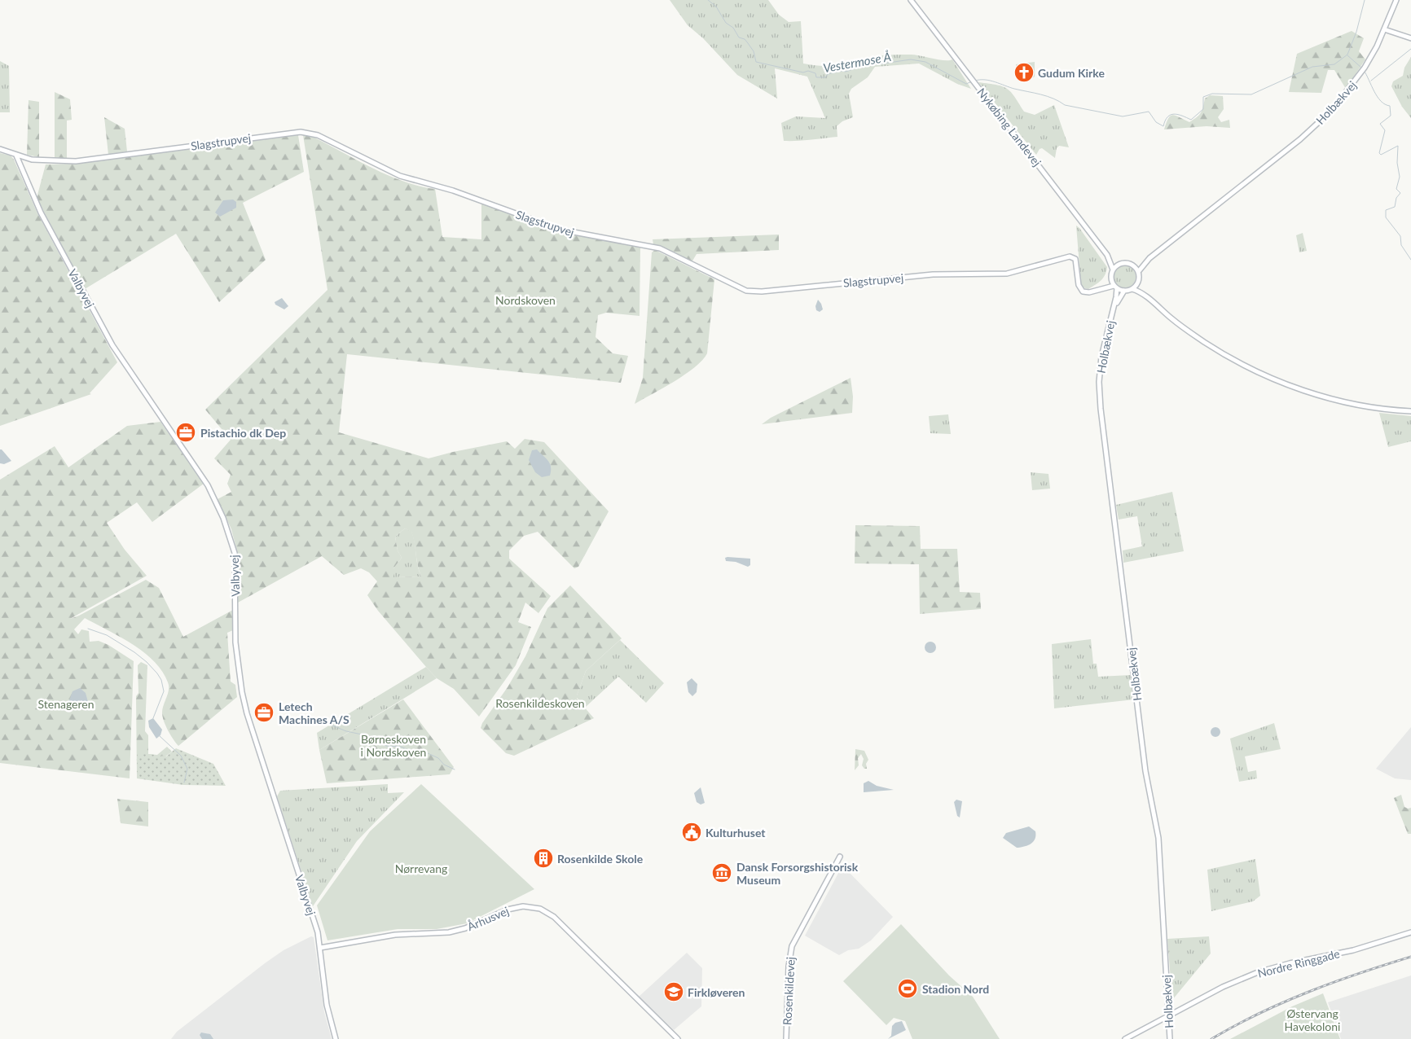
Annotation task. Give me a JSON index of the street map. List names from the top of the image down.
{
  "streets": {
    "street": [
      "Holbækvej",
      "Nykøbing Landevej",
      "Slagstrupvej",
      "Valbyvej",
      "Århusvej",
      "Nordre Ringgade",
      "Rosenkildevej"
    ]
  },
  "crossings": [
    ["Holbækvej", "Nykøbing Landevej"],
    ["Holbækvej", "Nordre Ringgade"],
    ["Slagstrupvej", "Valbyvej"],
    ["Valbyvej", "Århusvej"]
  ],
  "water": ["Vestermose Å"],
  "parks": [
    "Nordskoven",
    "Rosenkildeskoven",
    "Stenageren",
    "Børneskoven i Nordskoven",
    "Nørrevang",
    "Østervang Havekoloni"
  ],
  "places": {
    "church": ["Gudum Kirke"],
    "office": ["Pistachio dk Dep", "Letech Machines A/S"],
    "public building": ["Kulturhuset"],
    "building": ["Rosenkilde Skole"],
    "museum": ["Dansk Forsorgshistorisk Museum"],
    "sports": ["Stadion Nord"],
    "school or university": ["Firkløveren"]
  }
}
